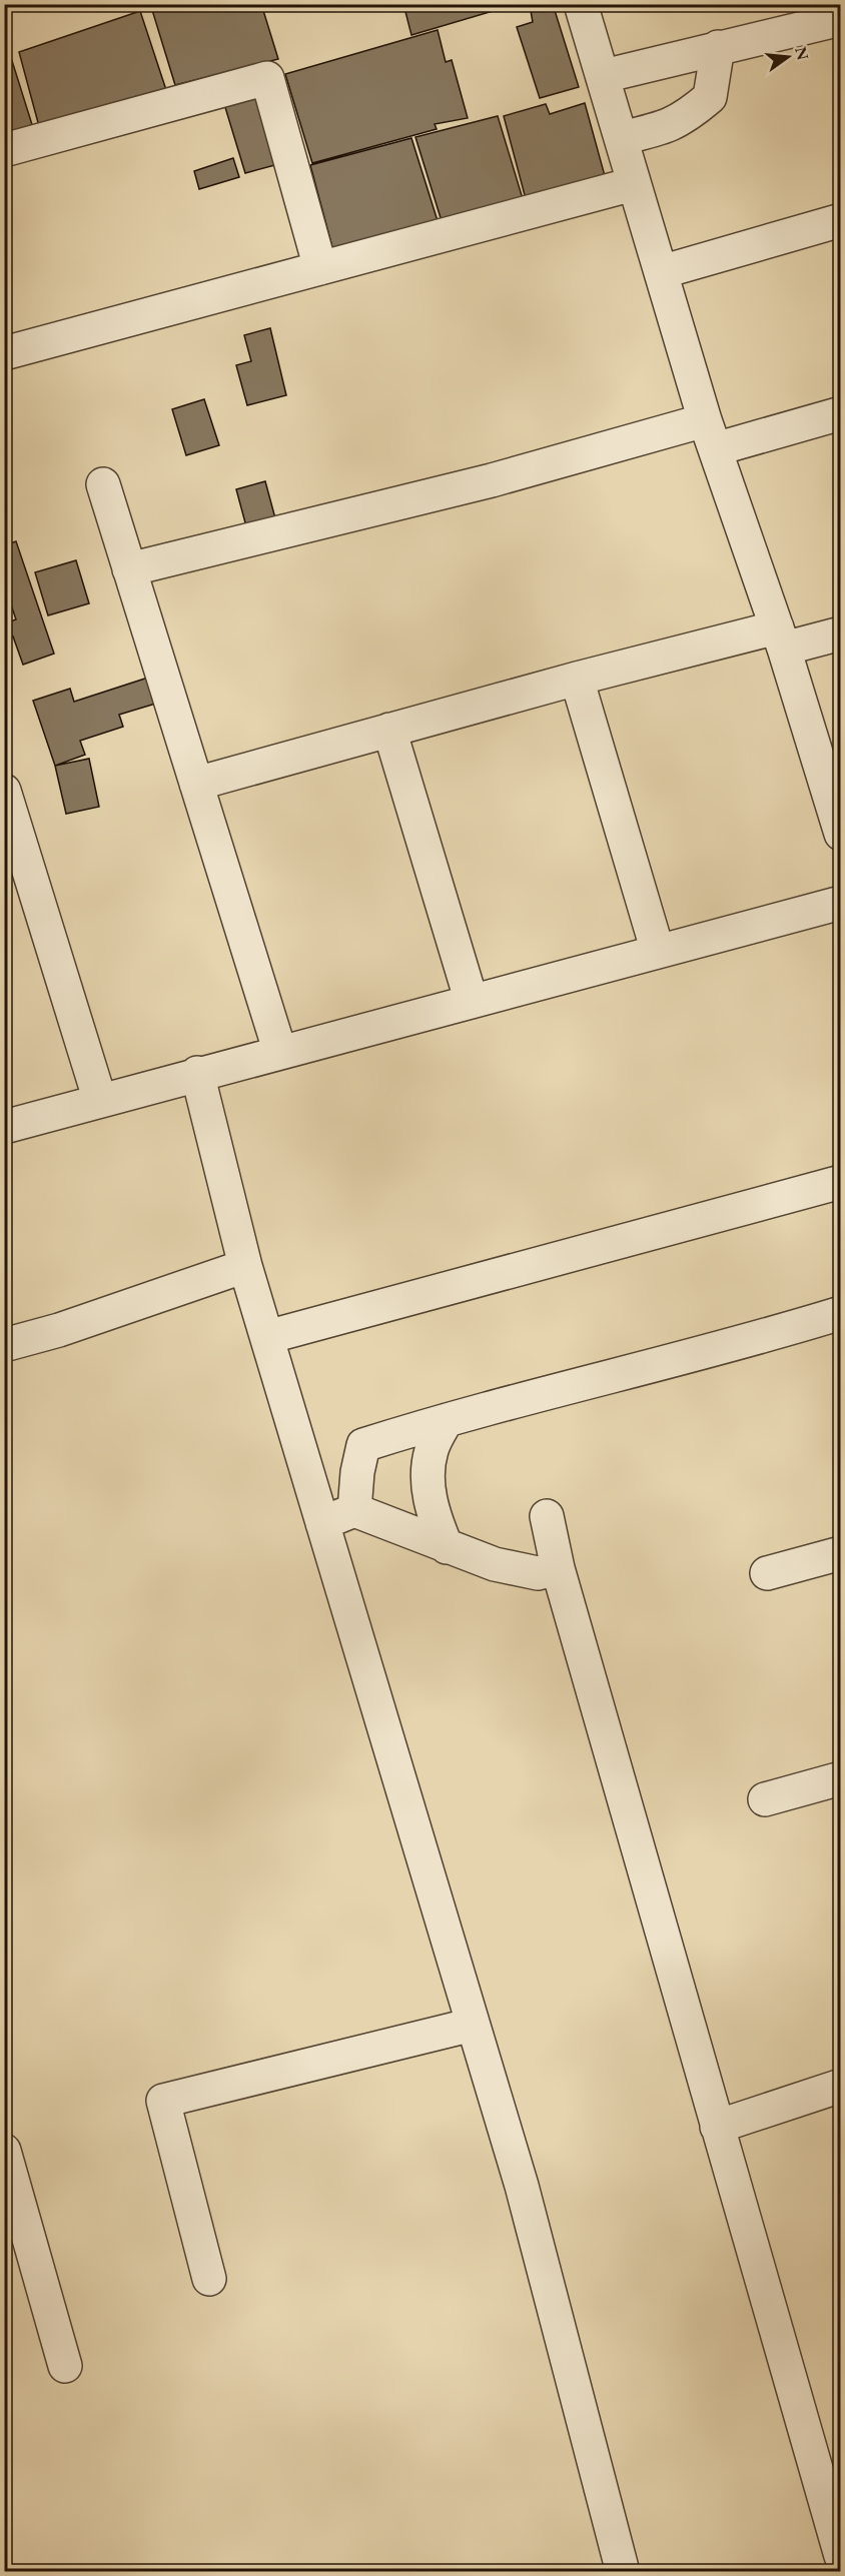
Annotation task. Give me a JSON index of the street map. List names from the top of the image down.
{
  "north": "right"
}
